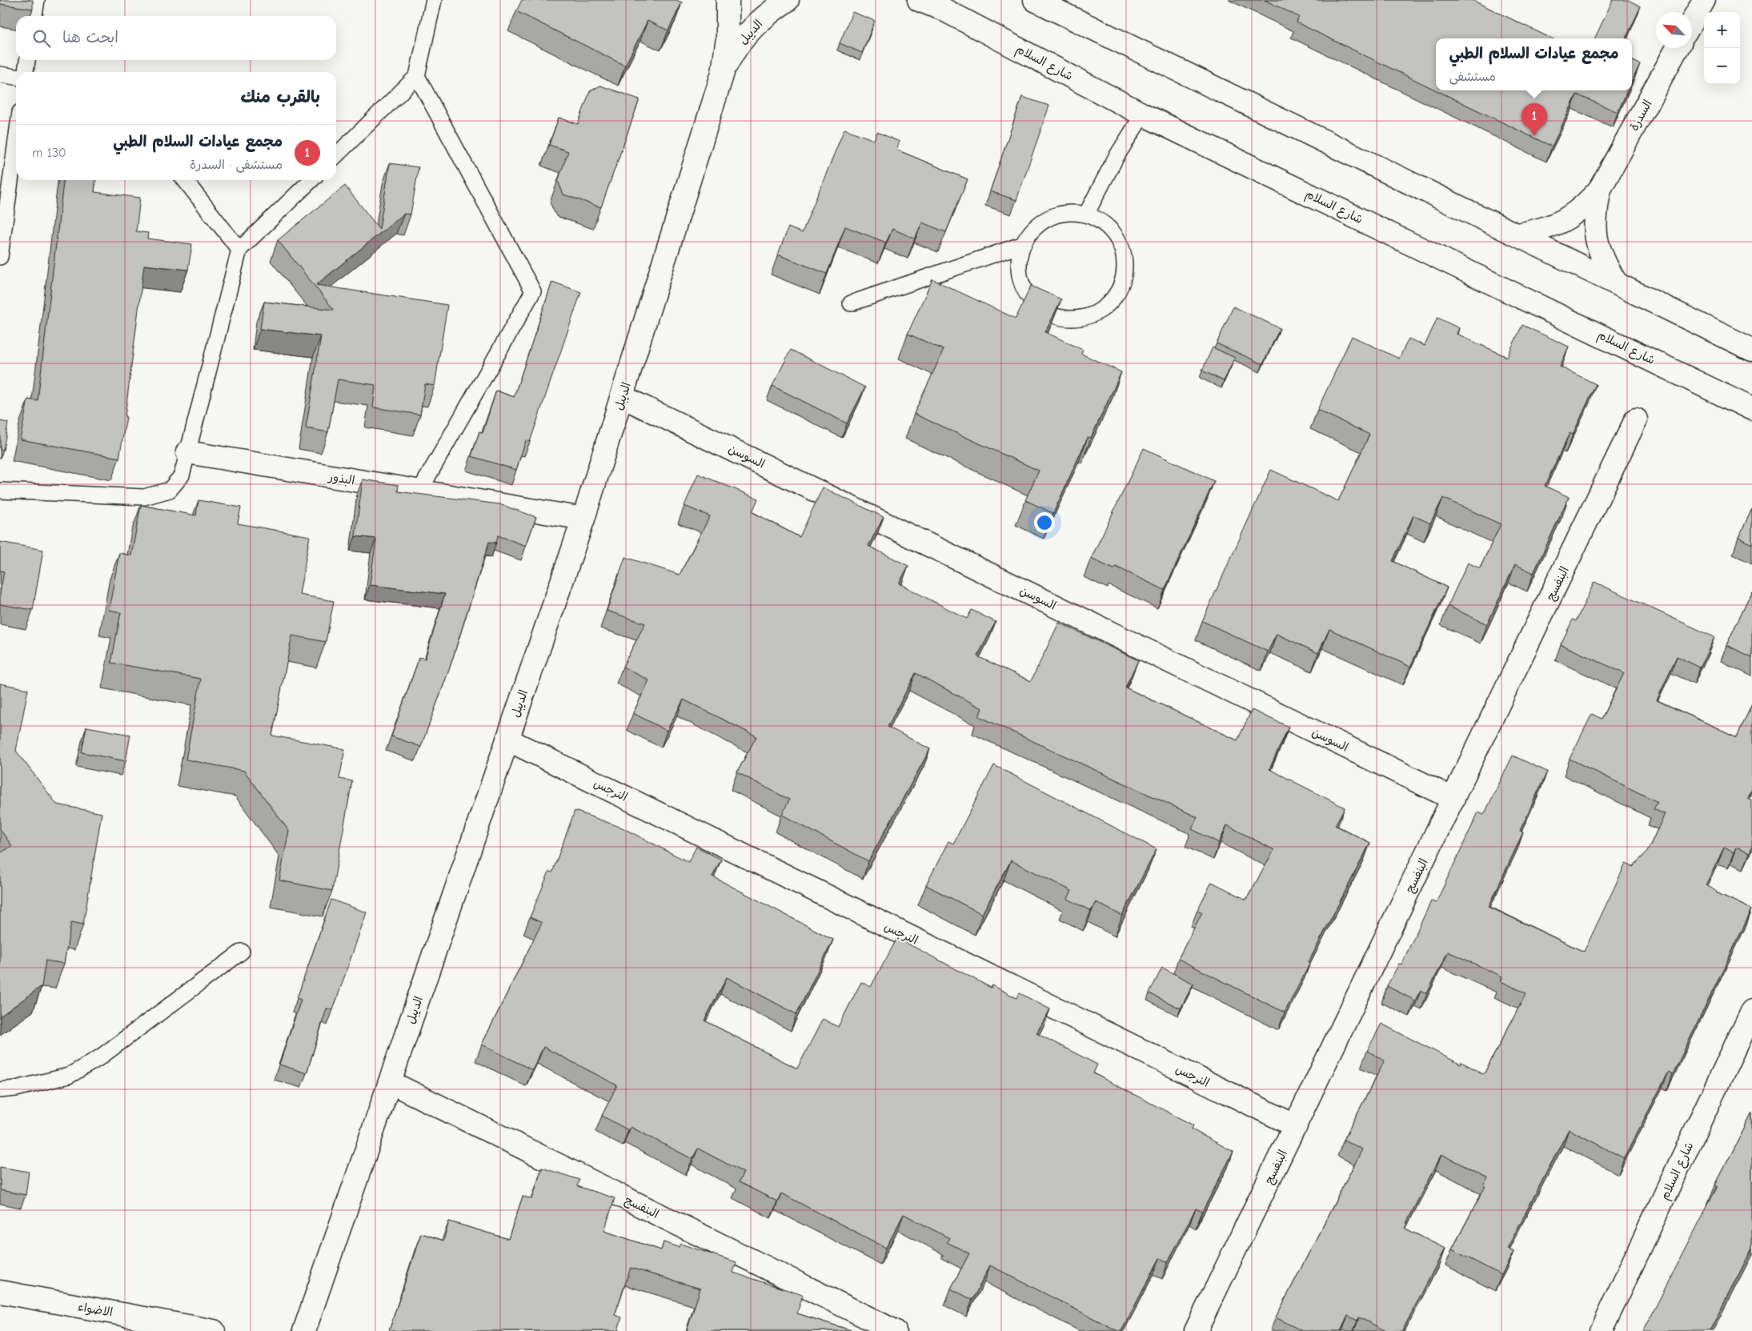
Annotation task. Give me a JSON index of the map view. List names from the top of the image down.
{
  "streets": {
    "street": [
      "الديبل",
      "شارع السلام",
      "السدرة",
      "السوسن",
      "البذور",
      "البنفسج",
      "النرجس",
      "الاضواء"
    ]
  },
  "crossings": [
    ["الديبل", "السوسن"],
    ["الديبل", "البذور"],
    ["الديبل", "البنفسج"],
    ["الديبل", "النرجس"],
    ["السوسن", "البنفسج"],
    ["البنفسج", "النرجس"]
  ],
  "north": "top left",
  "page": {
    "map_buttons": ["+", "−"],
    "search": "ابحث هنا",
    "popup": ["مجمع عيادات السلام الطبي", "مستشفى"],
    "heading": "بالقرب منك",
    "pins": "1",
    "list": [
      {
        "mark": "1",
        "name": "مجمع عيادات السلام الطبي",
        "note": "مستشفى · السدرة",
        "value": "130 m"
      }
    ]
  }
}
